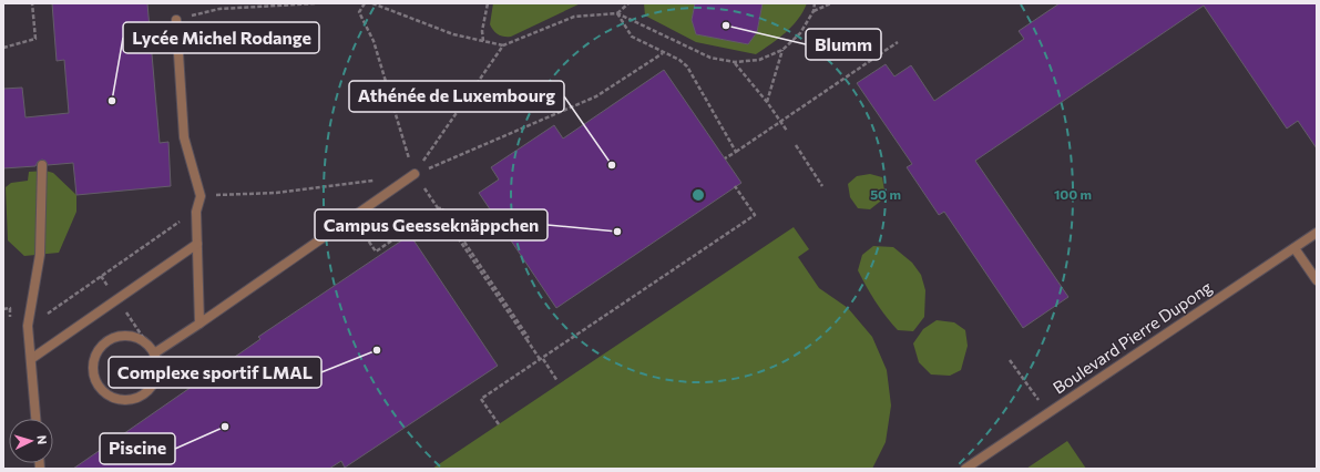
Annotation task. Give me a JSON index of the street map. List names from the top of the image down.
{
  "streets": {
    "street": ["Boulevard Pierre Dupong"]
  },
  "places": [
    "Blumm",
    "Lycée Michel Rodange",
    "Athénée de Luxembourg",
    "Campus Geesseknäppchen",
    "Complexe sportif LMAL",
    "Piscine"
  ],
  "north": "right",
  "rings": ["50 m", "100 m"]
}
